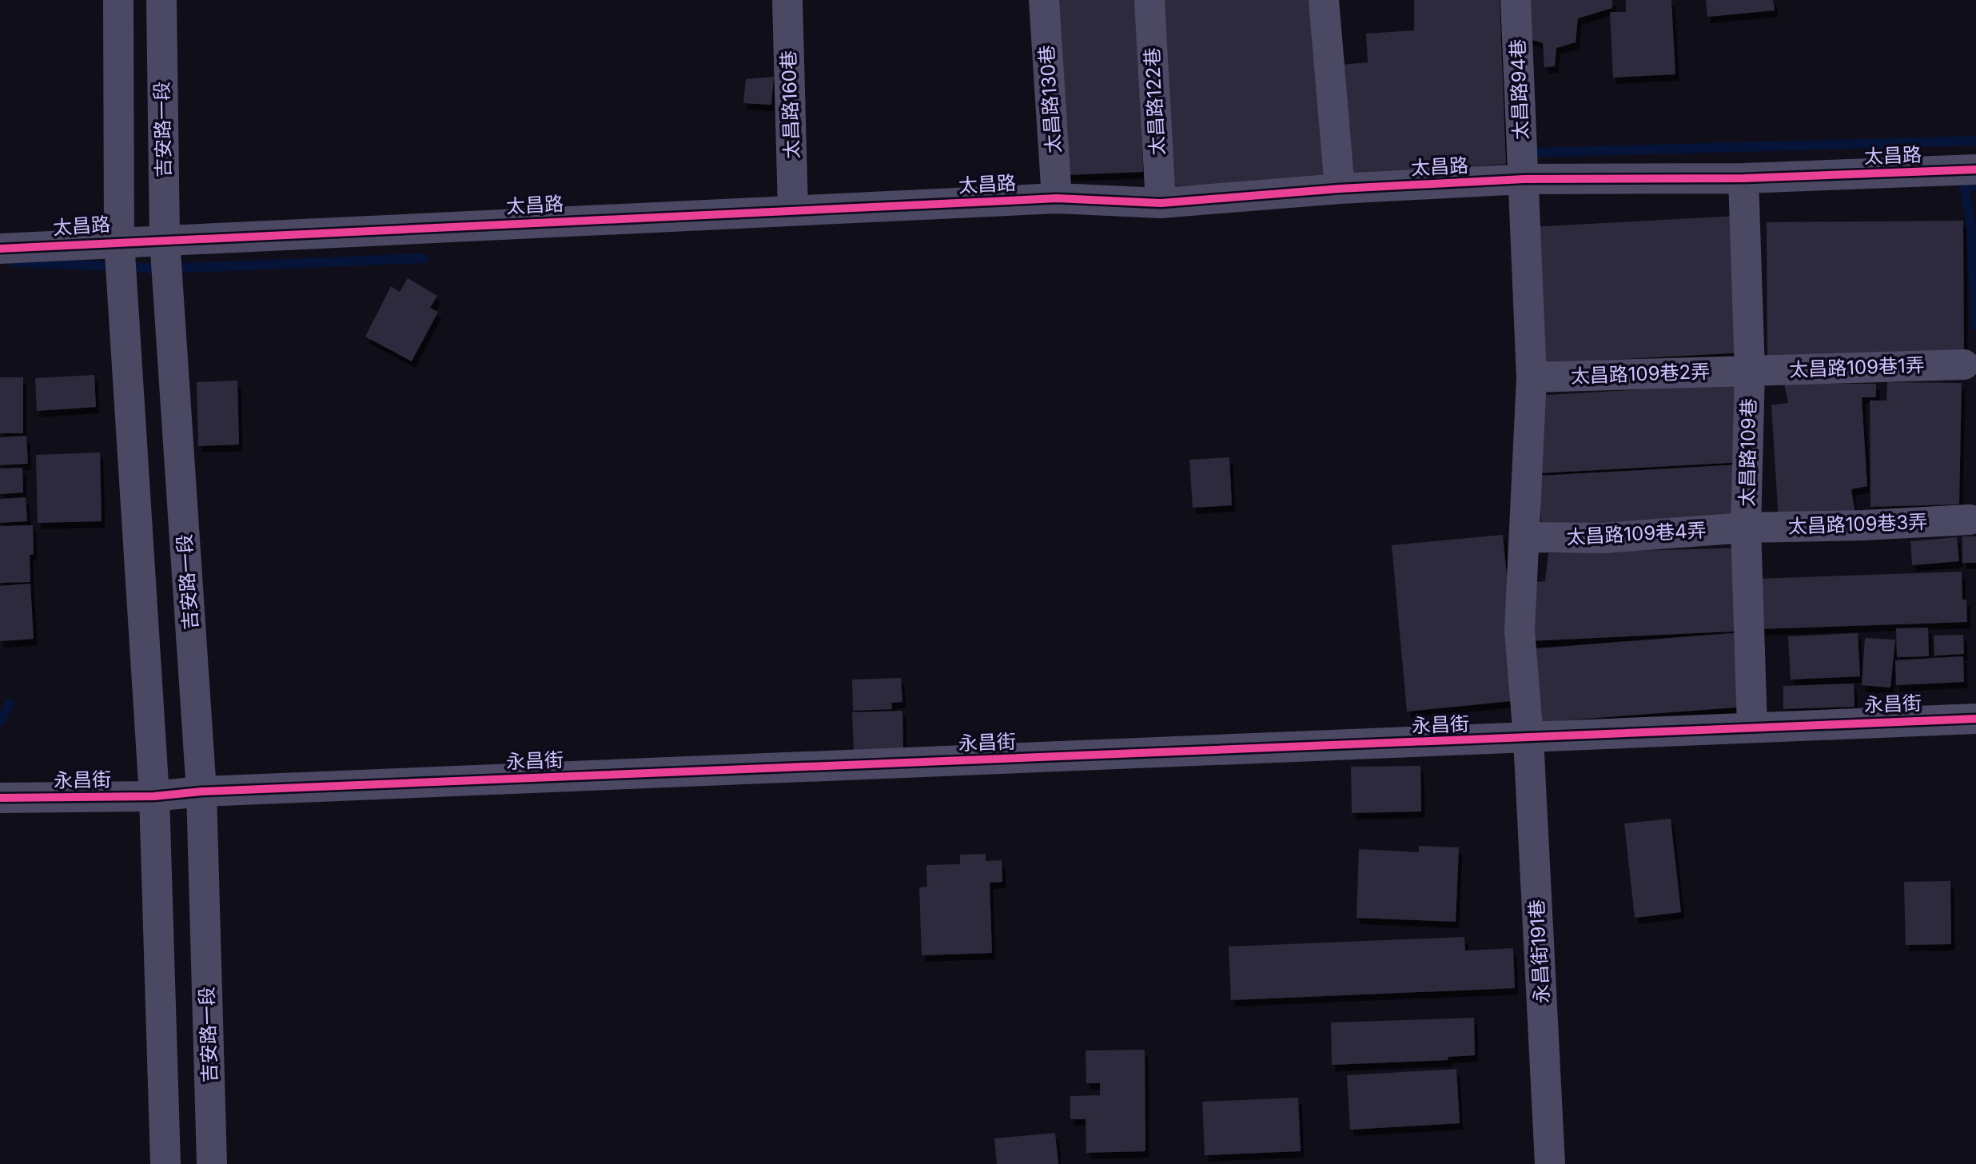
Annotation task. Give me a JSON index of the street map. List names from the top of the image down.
{
  "streets": {
    "street": [
      "太昌路94巷",
      "太昌路130巷",
      "太昌路122巷",
      "太昌路160巷",
      "吉安路一段",
      "太昌路",
      "太昌路109巷1弄",
      "太昌路109巷2弄",
      "太昌路109巷",
      "太昌路109巷3弄",
      "太昌路109巷4弄",
      "永昌街",
      "永昌街191巷"
    ]
  },
  "crossings": [
    ["太昌路94巷", "太昌路"],
    ["太昌路94巷", "太昌路109巷2弄"],
    ["太昌路94巷", "太昌路109巷4弄"],
    ["太昌路94巷", "永昌街191巷"],
    ["太昌路130巷", "太昌路"],
    ["太昌路122巷", "太昌路"],
    ["太昌路160巷", "太昌路"],
    ["吉安路一段", "太昌路"],
    ["吉安路一段", "永昌街"],
    ["太昌路", "太昌路109巷"],
    ["太昌路109巷1弄", "太昌路109巷2弄"],
    ["太昌路109巷1弄", "太昌路109巷"],
    ["太昌路109巷2弄", "太昌路109巷"],
    ["太昌路109巷", "太昌路109巷3弄"],
    ["太昌路109巷", "太昌路109巷4弄"],
    ["太昌路109巷", "永昌街"],
    ["太昌路109巷3弄", "太昌路109巷4弄"],
    ["太昌路109巷4弄", "永昌街191巷"],
    ["永昌街", "永昌街191巷"]
  ]
}
